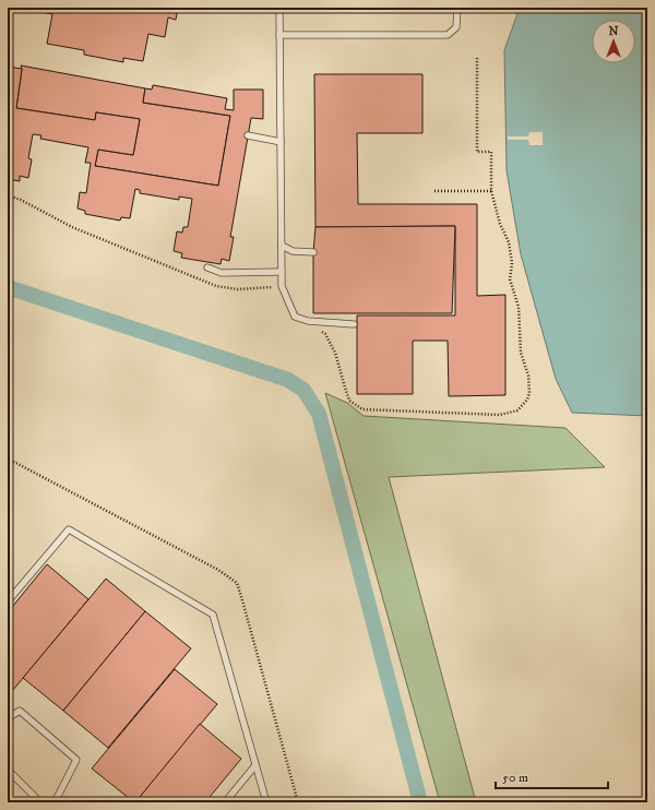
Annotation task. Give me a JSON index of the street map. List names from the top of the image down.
{
  "scale_bar": "50 m",
  "north": "top"
}
